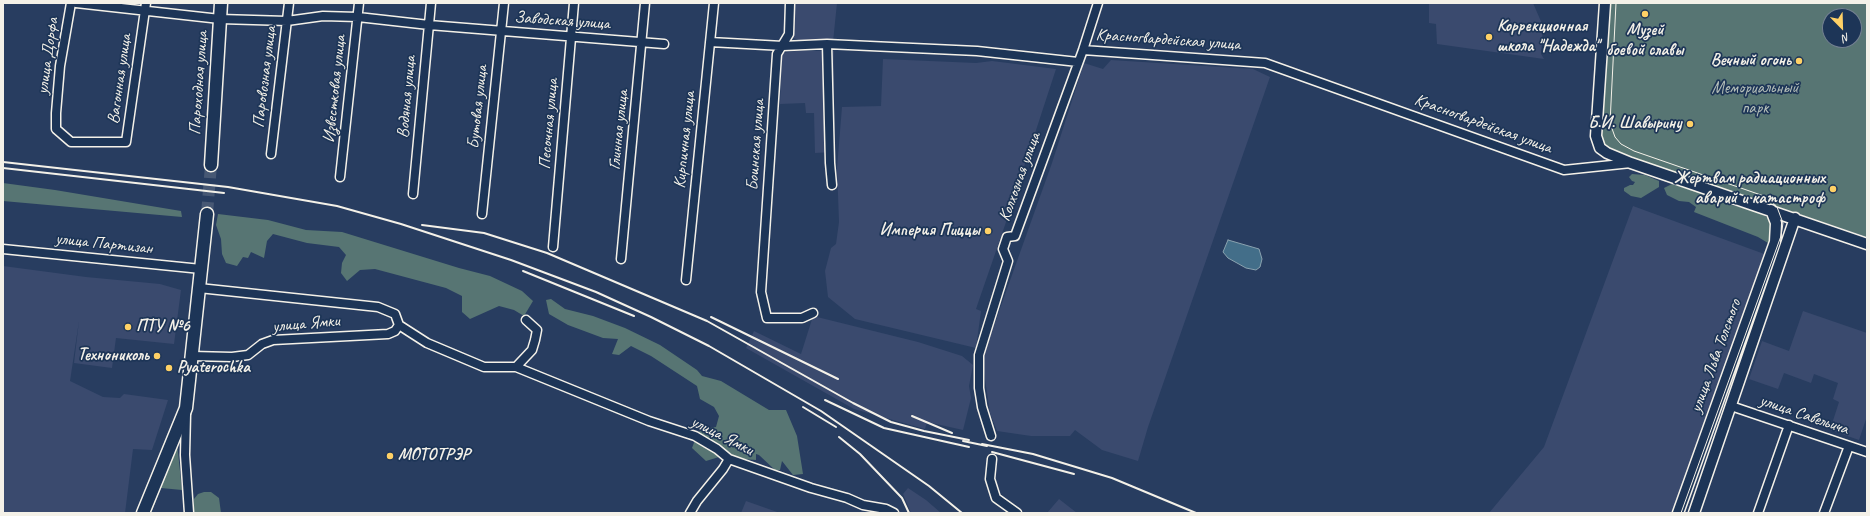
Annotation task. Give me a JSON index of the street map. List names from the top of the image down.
{
  "streets": {
    "main road": ["Пароходная улица"],
    "street": [
      "Заводская улица",
      "Красногвардейская улица",
      "улица Дорфа",
      "Паровозная улица",
      "Вагонная улица",
      "Известковая улица",
      "Водяная улица",
      "Бутовая улица",
      "Песочная улица",
      "Глинная улица",
      "Кирпичная улица",
      "Боинская улица",
      "Колхозная улица",
      "улица Партизан",
      "улица Ямки",
      "улица Льва Толстого",
      "улица Савельича"
    ]
  },
  "crossings": [
    ["Заводская улица", "Паровозная улица"],
    ["Заводская улица", "Вагонная улица"],
    ["Заводская улица", "Пароходная улица"],
    ["Заводская улица", "Известковая улица"],
    ["Заводская улица", "Водяная улица"],
    ["Заводская улица", "Бутовая улица"],
    ["Заводская улица", "Песочная улица"],
    ["Заводская улица", "Глинная улица"],
    ["Красногвардейская улица", "Колхозная улица"],
    ["Красногвардейская улица", "улица Льва Толстого"],
    ["улица Дорфа", "Вагонная улица"],
    ["улица Льва Толстого", "улица Савельича"]
  ],
  "parks": ["Мемориальный парк"],
  "places": [
    "Музей боевой славы",
    "Коррекционная школа \"Надежда\"",
    "Вечный огонь",
    "Б.И. Шавырину",
    "Жертвам радиационных аварий и катастроф",
    "Империя Пиццы",
    "ПТУ №6",
    "Технониколь",
    "Pyaterochka",
    "МОТОТРЭР"
  ],
  "north": "bottom right"
}
